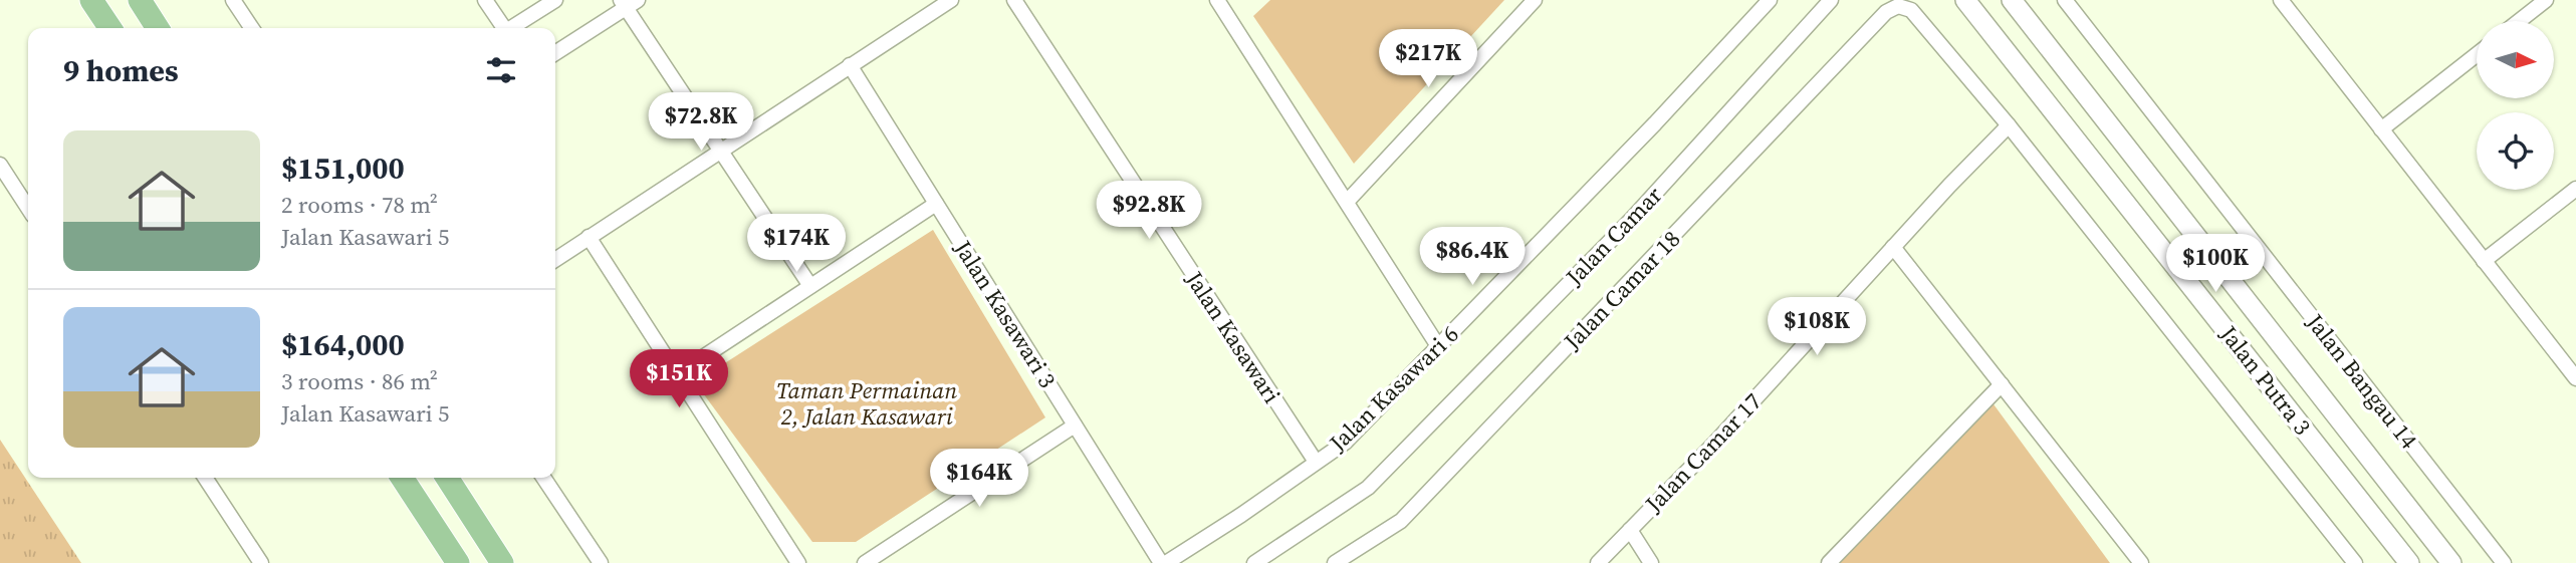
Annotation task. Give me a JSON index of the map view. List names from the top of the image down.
{
  "streets": {
    "street": [
      "Jalan Camar",
      "Jalan Camar 18",
      "Jalan Kasawari 3",
      "Jalan Kasawari",
      "Jalan Putra 3",
      "Jalan Bangau 14",
      "Jalan Kasawari 6",
      "Jalan Camar 17"
    ]
  },
  "crossings": [
    ["Jalan Camar 18", "Jalan Camar 17"],
    ["Jalan Kasawari 3", "Jalan Kasawari 6"],
    ["Jalan Kasawari", "Jalan Kasawari 6"]
  ],
  "parks": ["Taman Permainan 2, Jalan Kasawari"],
  "north": "right",
  "page": {
    "heading": "9 homes",
    "price": [
      "$217K",
      "$72.8K",
      "$92.8K",
      "$174K",
      "$86.4K",
      "$100K",
      "$108K",
      "$151K",
      "$164K"
    ],
    "list": [
      {
        "name": "$151,000",
        "note": "2 rooms · 78 m² · Jalan Kasawari 5"
      },
      {
        "name": "$164,000",
        "note": "3 rooms · 86 m² · Jalan Kasawari 5"
      }
    ]
  }
}
